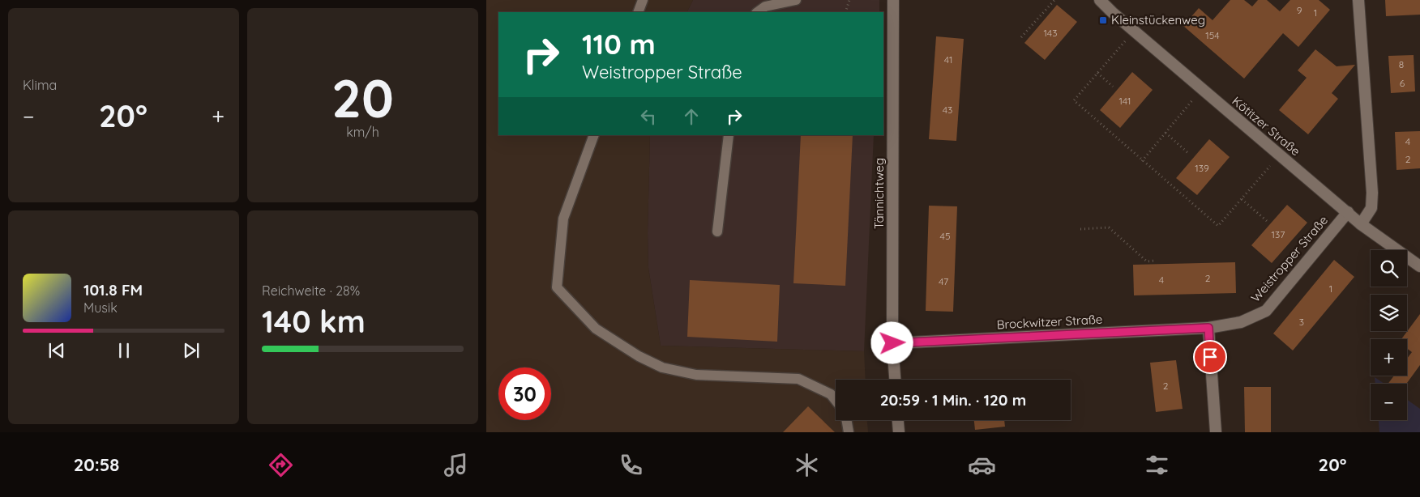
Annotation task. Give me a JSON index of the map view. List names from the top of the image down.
{
  "streets": {
    "street": [
      "Kötitzer Straße",
      "Tännichtweg",
      "Weistropper Straße",
      "Brockwitzer Straße"
    ]
  },
  "crossings": [
    ["Kötitzer Straße", "Weistropper Straße"],
    ["Tännichtweg", "Brockwitzer Straße"],
    ["Weistropper Straße", "Brockwitzer Straße"]
  ],
  "places": {
    "transit": ["Kleinstückenweg"]
  },
  "house_numbers": [
    "9",
    "1",
    "143",
    "154",
    "41",
    "8",
    "6",
    "141",
    "43",
    "4",
    "2",
    "139",
    "137",
    "45",
    "2",
    "4",
    "47",
    "1",
    "3",
    "2"
  ],
  "page": {
    "tile": [
      "Klima",
      ["20", "km/h"],
      ["Reichweite · 28%", "140 km"]
    ],
    "turn": ["110 m", "Weistropper Straße"],
    "heat": ["−", "20°", "+"],
    "map_buttons": ["+", "−"],
    "song": ["101.8 FM", "Musik"],
    "limit": "30",
    "trip": "20:59 · 1 Min. · 120 m",
    "tabs": ["20:58", "20°"]
  }
}
